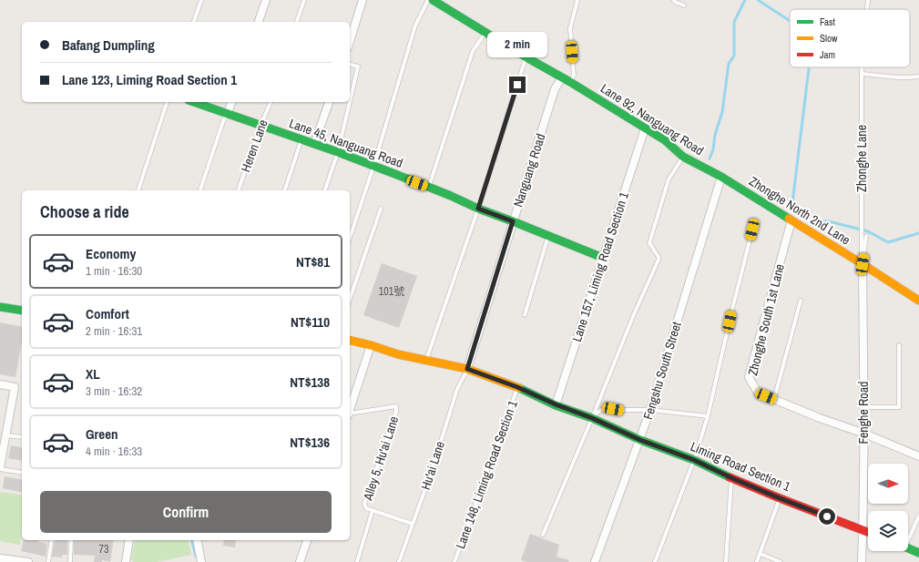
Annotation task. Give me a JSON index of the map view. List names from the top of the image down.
{
  "streets": {
    "street": [
      "Lane 92, Nanguang Road",
      "Lane 45, Nanguang Road",
      "Nanguang Road",
      "Zhonghe North 2nd Lane",
      "Lane 157, Liming Road Section 1",
      "Zhonghe South 1st Lane",
      "Fengshu South Street",
      "Fenghe Road",
      "Liming Road Section 1"
    ],
    "lane": [
      "Heren Lane",
      "Zhonghe Lane",
      "Alley 5, Hu'ai Lane",
      "Hu'ai Lane",
      "Lane 148, Liming Road Section 1"
    ]
  },
  "crossings": [
    ["Lane 92, Nanguang Road", "Nanguang Road"],
    ["Lane 92, Nanguang Road", "Zhonghe North 2nd Lane"],
    ["Lane 92, Nanguang Road", "Lane 157, Liming Road Section 1"],
    ["Lane 92, Nanguang Road", "Fengshu South Street"],
    ["Lane 45, Nanguang Road", "Heren Lane"],
    ["Lane 45, Nanguang Road", "Nanguang Road"],
    ["Lane 45, Nanguang Road", "Lane 157, Liming Road Section 1"],
    ["Zhonghe Lane", "Zhonghe North 2nd Lane"],
    ["Zhonghe Lane", "Fenghe Road"],
    ["Nanguang Road", "Hu'ai Lane"],
    ["Nanguang Road", "Liming Road Section 1"],
    ["Zhonghe North 2nd Lane", "Zhonghe South 1st Lane"],
    ["Zhonghe North 2nd Lane", "Fengshu South Street"],
    ["Zhonghe North 2nd Lane", "Fenghe Road"],
    ["Lane 157, Liming Road Section 1", "Liming Road Section 1"],
    ["Zhonghe South 1st Lane", "Fenghe Road"],
    ["Fengshu South Street", "Liming Road Section 1"],
    ["Fenghe Road", "Liming Road Section 1"],
    ["Alley 5, Hu'ai Lane", "Hu'ai Lane"],
    ["Hu'ai Lane", "Liming Road Section 1"],
    ["Liming Road Section 1", "Lane 148, Liming Road Section 1"]
  ],
  "house_numbers": ["101號", "73"],
  "legend": ["Fast", "Slow", "Jam"],
  "north": "right",
  "page": {
    "banner": ["Bafang Dumpling", "Lane 123, Liming Road Section 1"],
    "bubble": "2 min",
    "heading": "Choose a ride",
    "list": [
      {
        "name": "Economy",
        "note": "1 min · 16:30",
        "value": "NT$81"
      },
      {
        "name": "Comfort",
        "note": "2 min · 16:31",
        "value": "NT$110"
      },
      {
        "name": "XL",
        "note": "3 min · 16:32",
        "value": "NT$138"
      },
      {
        "name": "Green",
        "note": "4 min · 16:33",
        "value": "NT$136"
      }
    ],
    "buttons": "Confirm"
  }
}
